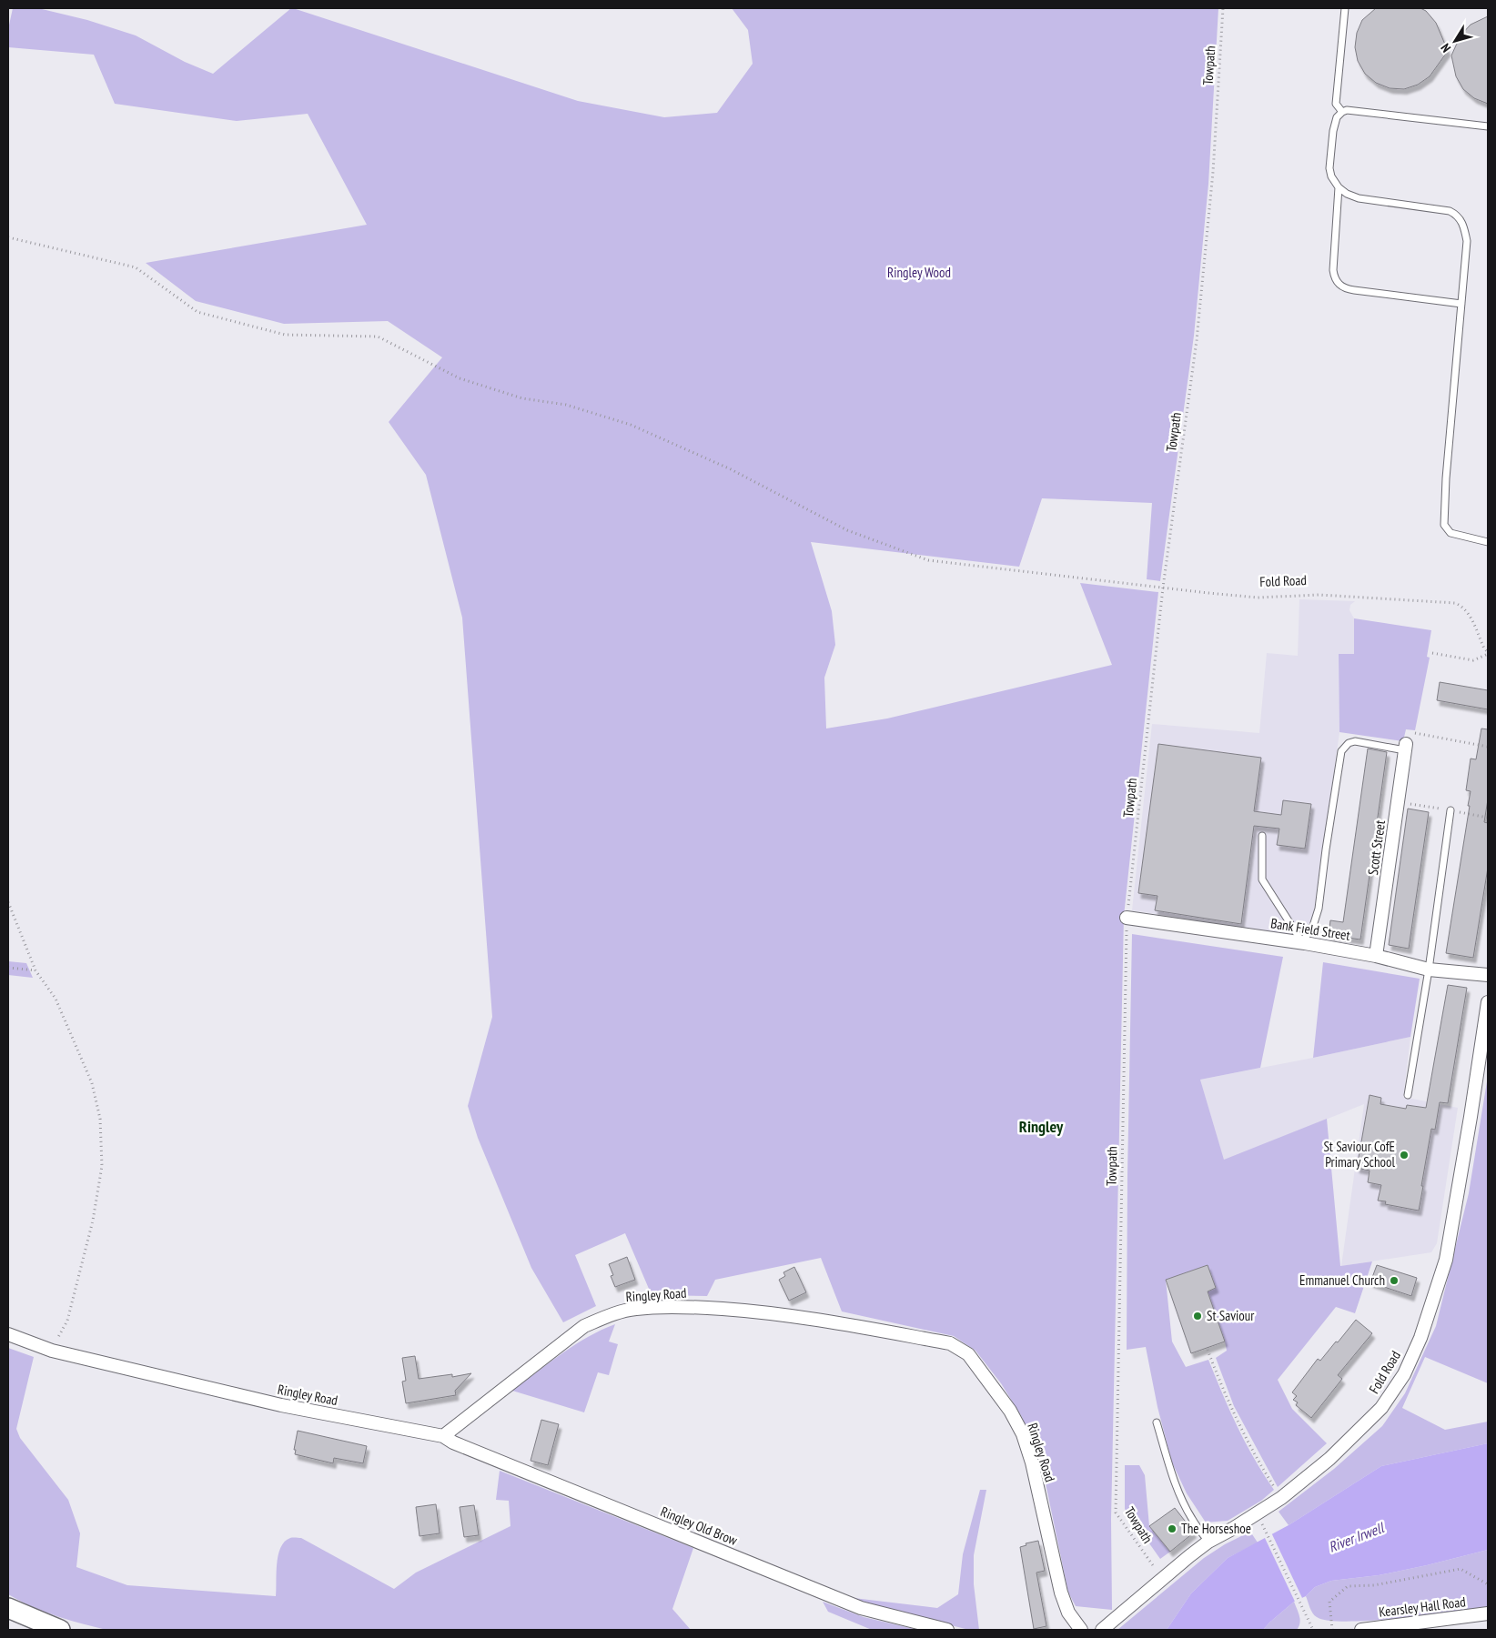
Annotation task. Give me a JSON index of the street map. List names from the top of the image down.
{
  "streets": {
    "street": [
      "Fold Road",
      "Scott Street",
      "Bank Field Street",
      "Ringley Road",
      "Ringley Old Brow",
      "Kearsley Hall Road"
    ],
    "path": ["Towpath"]
  },
  "crossings": [
    ["Towpath", "Fold Road"],
    ["Towpath", "Bank Field Street"],
    ["Scott Street", "Bank Field Street"],
    ["Ringley Road", "Ringley Old Brow"]
  ],
  "districts": ["Ringley"],
  "water": ["River Irwell"],
  "parks": ["Ringley Wood"],
  "places": [
    "St Saviour CofE Primary School",
    "Emmanuel Church",
    "St Saviour",
    "The Horseshoe"
  ],
  "north": "bottom left"
}
